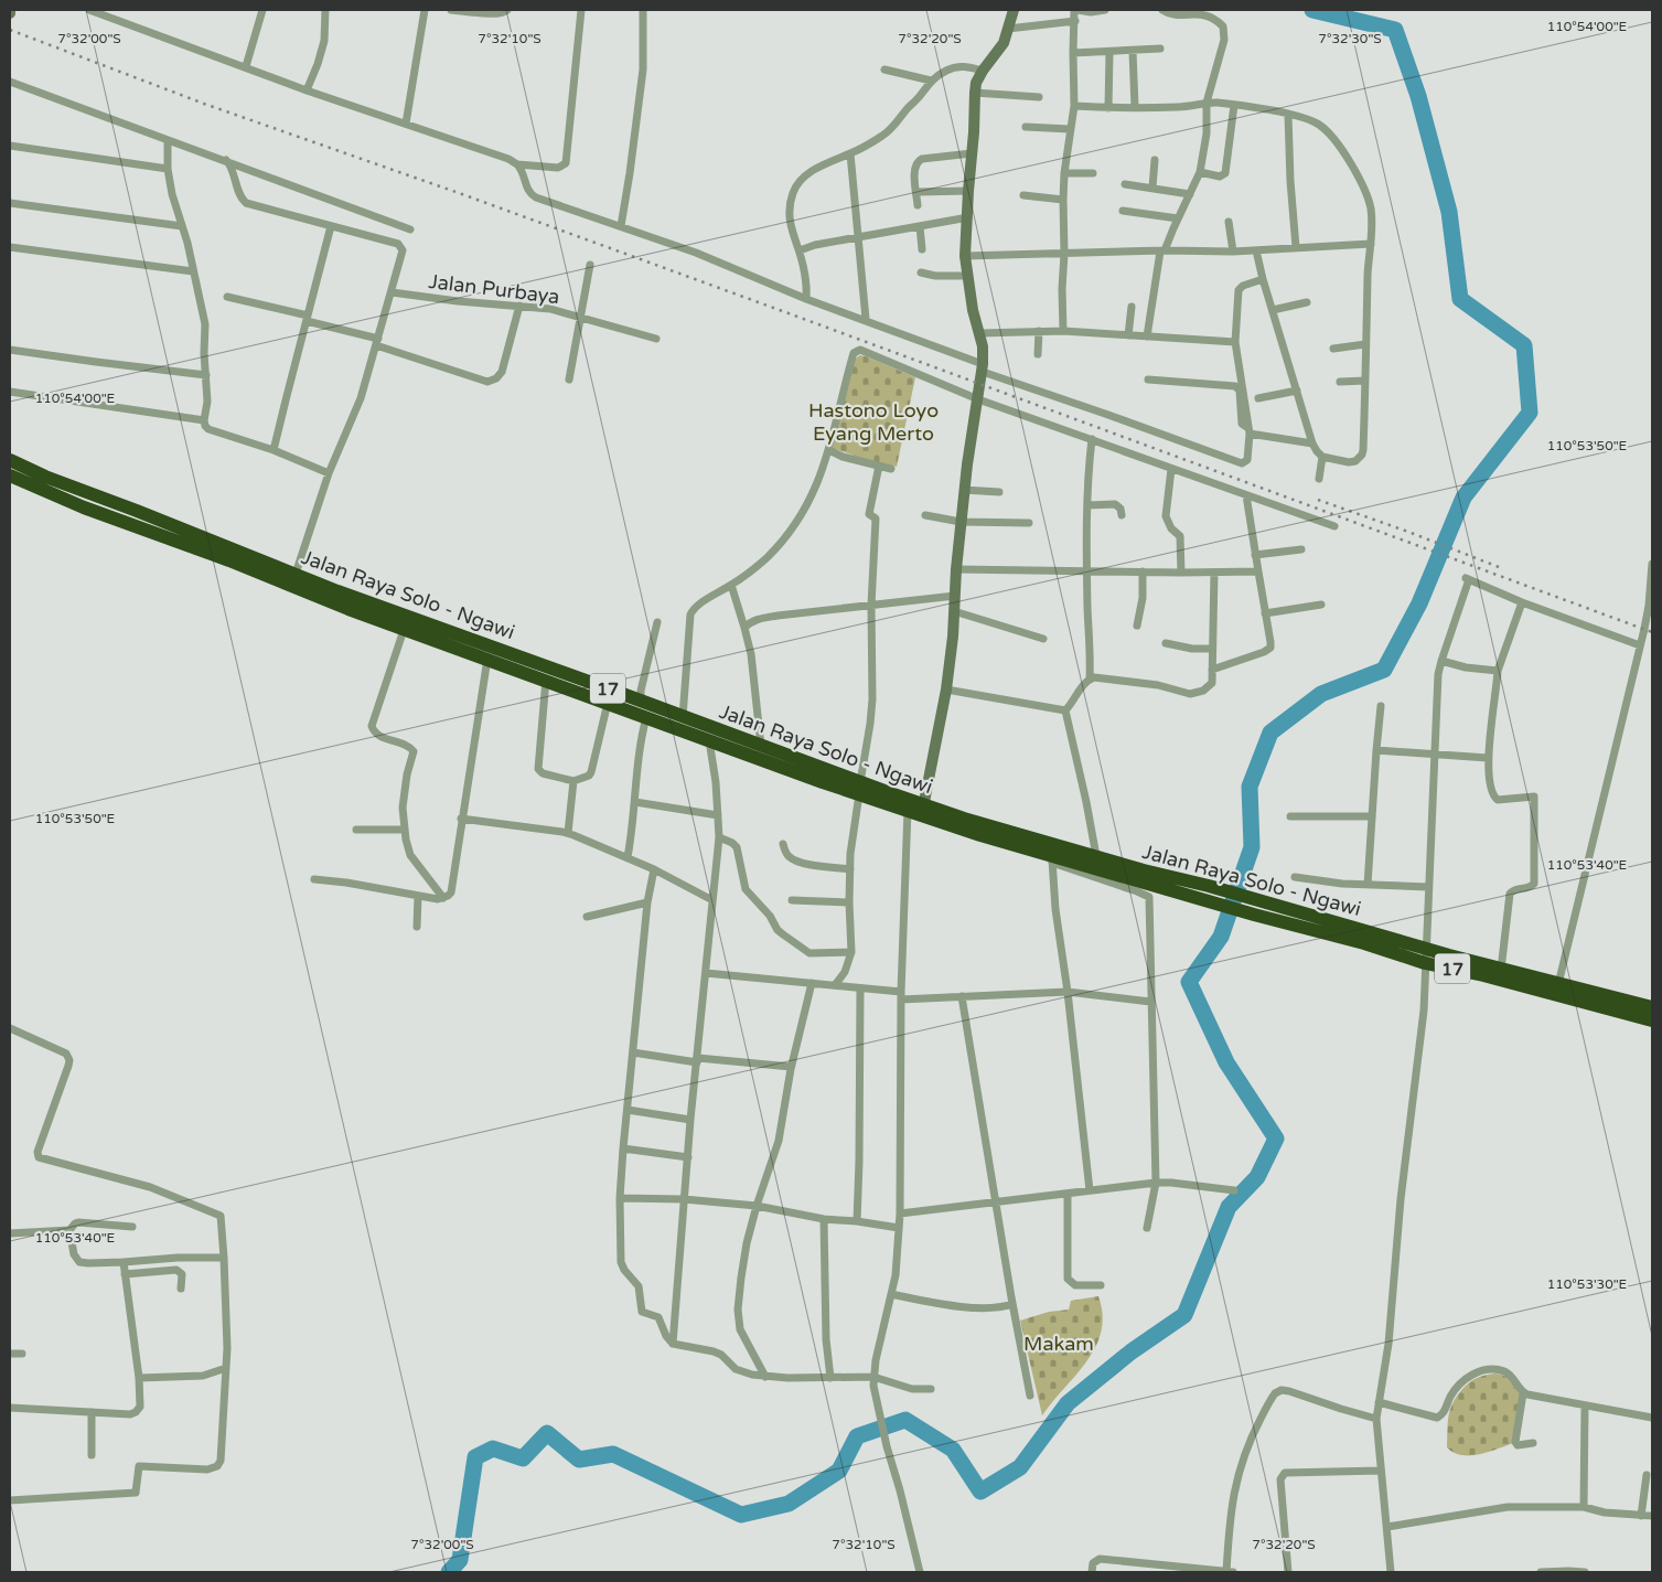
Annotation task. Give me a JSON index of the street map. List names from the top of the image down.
{
  "streets": {
    "highway": ["Jalan Raya Solo - Ngawi", "17"],
    "street": ["Jalan Purbaya"]
  },
  "parks": ["Hastono Loyo Eyang Merto", "Makam"],
  "coordinates": [
    "110°54'00\"E",
    "7°32'00\"S",
    "7°32'10\"S",
    "7°32'20\"S",
    "7°32'30\"S",
    "110°53'50\"E",
    "110°53'40\"E",
    "110°53'30\"E"
  ]
}
